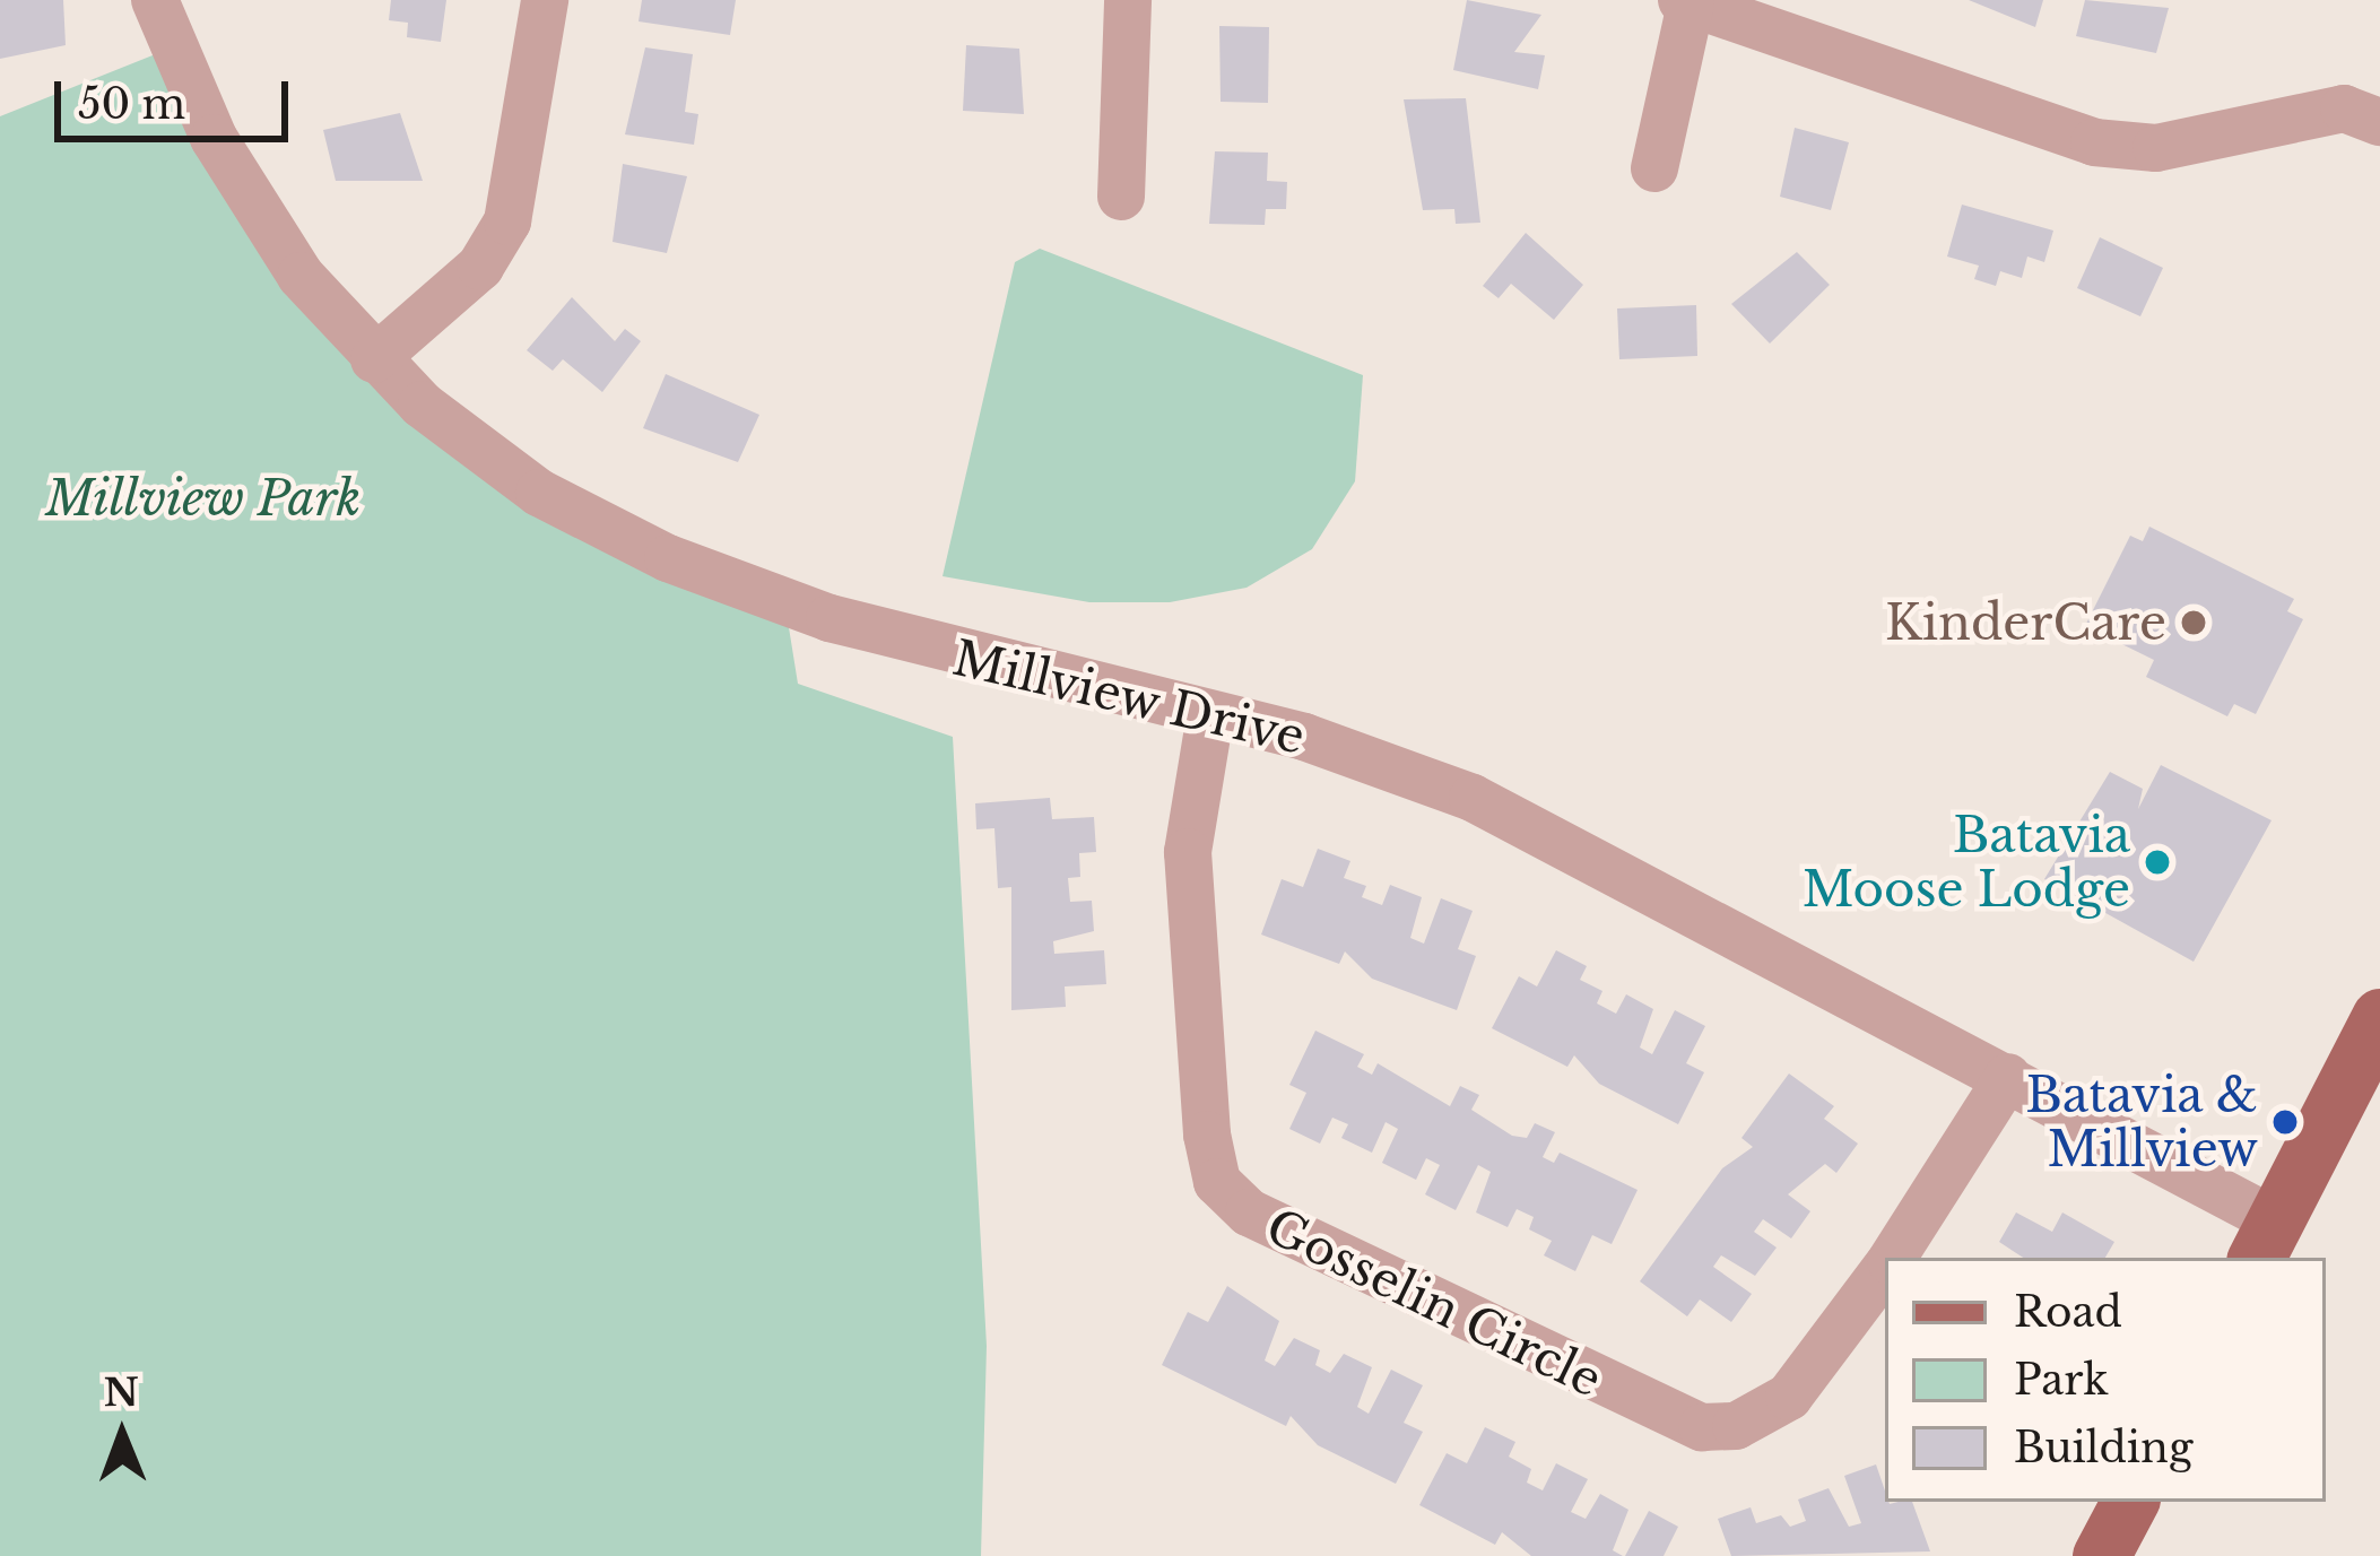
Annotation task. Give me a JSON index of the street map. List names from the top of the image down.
{
  "streets": {
    "street": ["Millview Drive", "Gosselin Circle"]
  },
  "crossings": [
    ["Millview Drive", "Gosselin Circle"]
  ],
  "parks": ["Millview Park"],
  "places": ["KinderCare", "Batavia Moose Lodge", "Batavia & Millview"],
  "legend": ["Road", "Park", "Building"],
  "scale_bar": "50 m",
  "north": "top"
}
